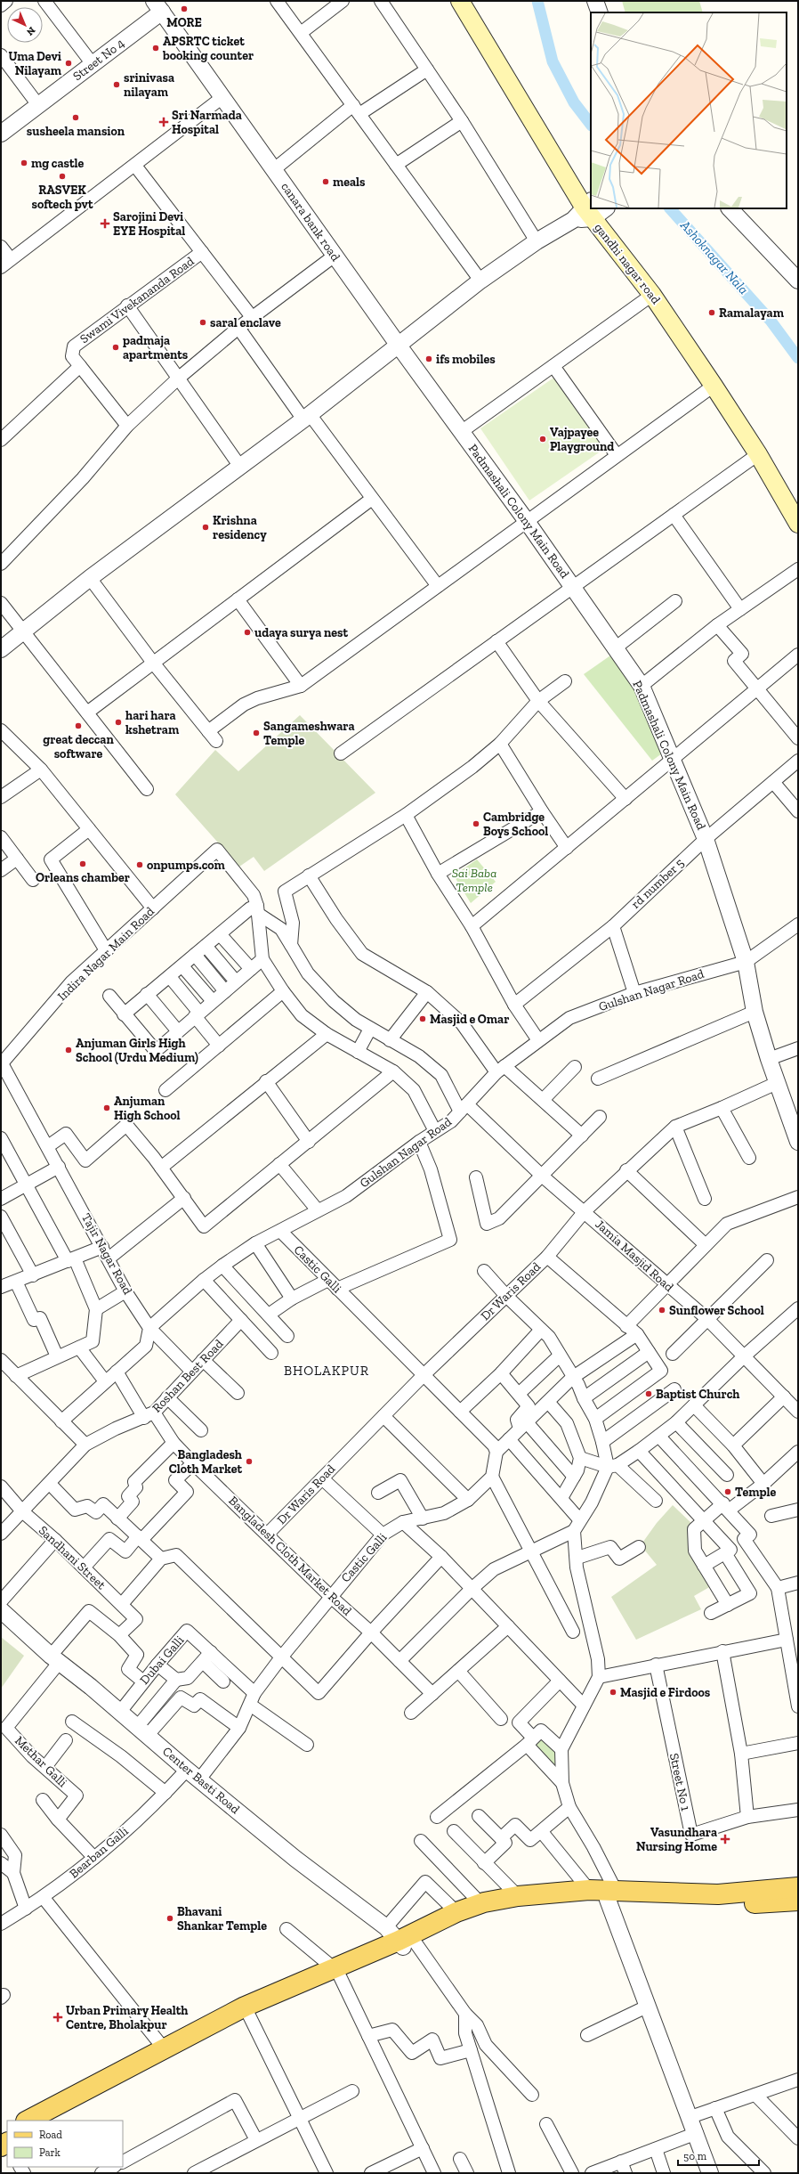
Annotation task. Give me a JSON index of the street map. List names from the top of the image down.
{
  "streets": {
    "main road": ["gandhi nagar road"],
    "street": [
      "Street No 4",
      "canara bank road",
      "Swami Vivekananda Road",
      "Padmashali Colony Main Road",
      "rd number 5",
      "Indira Nagar Main Road",
      "Gulshan Nagar Road",
      "Tajir Nagar Road",
      "Jamia Masjid Road",
      "Castic Galli",
      "Dr Waris Road",
      "Roshan Best Road",
      "Bangladesh Cloth Market Road",
      "Sandhani Street",
      "Dubai Galli",
      "Methar Galli",
      "Center Basti Road",
      "Street No 1",
      "Bearban Galli"
    ]
  },
  "crossings": [
    ["Street No 4", "canara bank road"],
    ["canara bank road", "Padmashali Colony Main Road"],
    ["Padmashali Colony Main Road", "rd number 5"],
    ["Padmashali Colony Main Road", "Gulshan Nagar Road"],
    ["Padmashali Colony Main Road", "Dr Waris Road"],
    ["Indira Nagar Main Road", "Tajir Nagar Road"],
    ["Indira Nagar Main Road", "Jamia Masjid Road"],
    ["Gulshan Nagar Road", "Tajir Nagar Road"],
    ["Gulshan Nagar Road", "Jamia Masjid Road"],
    ["Gulshan Nagar Road", "Castic Galli"],
    ["Tajir Nagar Road", "Roshan Best Road"],
    ["Jamia Masjid Road", "Dr Waris Road"],
    ["Castic Galli", "Dr Waris Road"],
    ["Castic Galli", "Bangladesh Cloth Market Road"],
    ["Castic Galli", "Dubai Galli"],
    ["Castic Galli", "Center Basti Road"],
    ["Castic Galli", "Bearban Galli"],
    ["Dr Waris Road", "Bangladesh Cloth Market Road"],
    ["Roshan Best Road", "Bangladesh Cloth Market Road"],
    ["Roshan Best Road", "Sandhani Street"],
    ["Dubai Galli", "Center Basti Road"],
    ["Methar Galli", "Center Basti Road"],
    ["Center Basti Road", "Bearban Galli"]
  ],
  "districts": ["BHOLAKPUR"],
  "water": ["Ashoknagar Nala"],
  "parks": ["Sai Baba Temple"],
  "places": {
    "other": [
      "MORE",
      "APSRTC ticket booking counter",
      "Uma Devi Nilayam",
      "srinivasa nilayam",
      "susheela mansion",
      "mg castle",
      "RASVEK softech pvt",
      "meals",
      "Ramalayam",
      "saral enclave",
      "padmaja apartments",
      "ifs mobiles",
      "Vajpayee Playground",
      "Krishna residency",
      "udaya surya nest",
      "hari hara kshetram",
      "great deccan software",
      "Sangameshwara Temple",
      "Cambridge Boys School",
      "Orleans chamber",
      "onpumps.com",
      "Masjid e Omar",
      "Anjuman Girls High School (Urdu Medium)",
      "Anjuman High School",
      "Sunflower School",
      "Baptist Church",
      "Bangladesh Cloth Market",
      "Temple",
      "Masjid e Firdoos",
      "Bhavani Shankar Temple"
    ],
    "health": [
      "Sri Narmada Hospital",
      "Sarojini Devi EYE Hospital",
      "Vasundhara Nursing Home",
      "Urban Primary Health Centre, Bholakpur"
    ]
  },
  "legend": ["Road", "Park"],
  "scale_bar": "50 m",
  "north": "bottom right"
}
